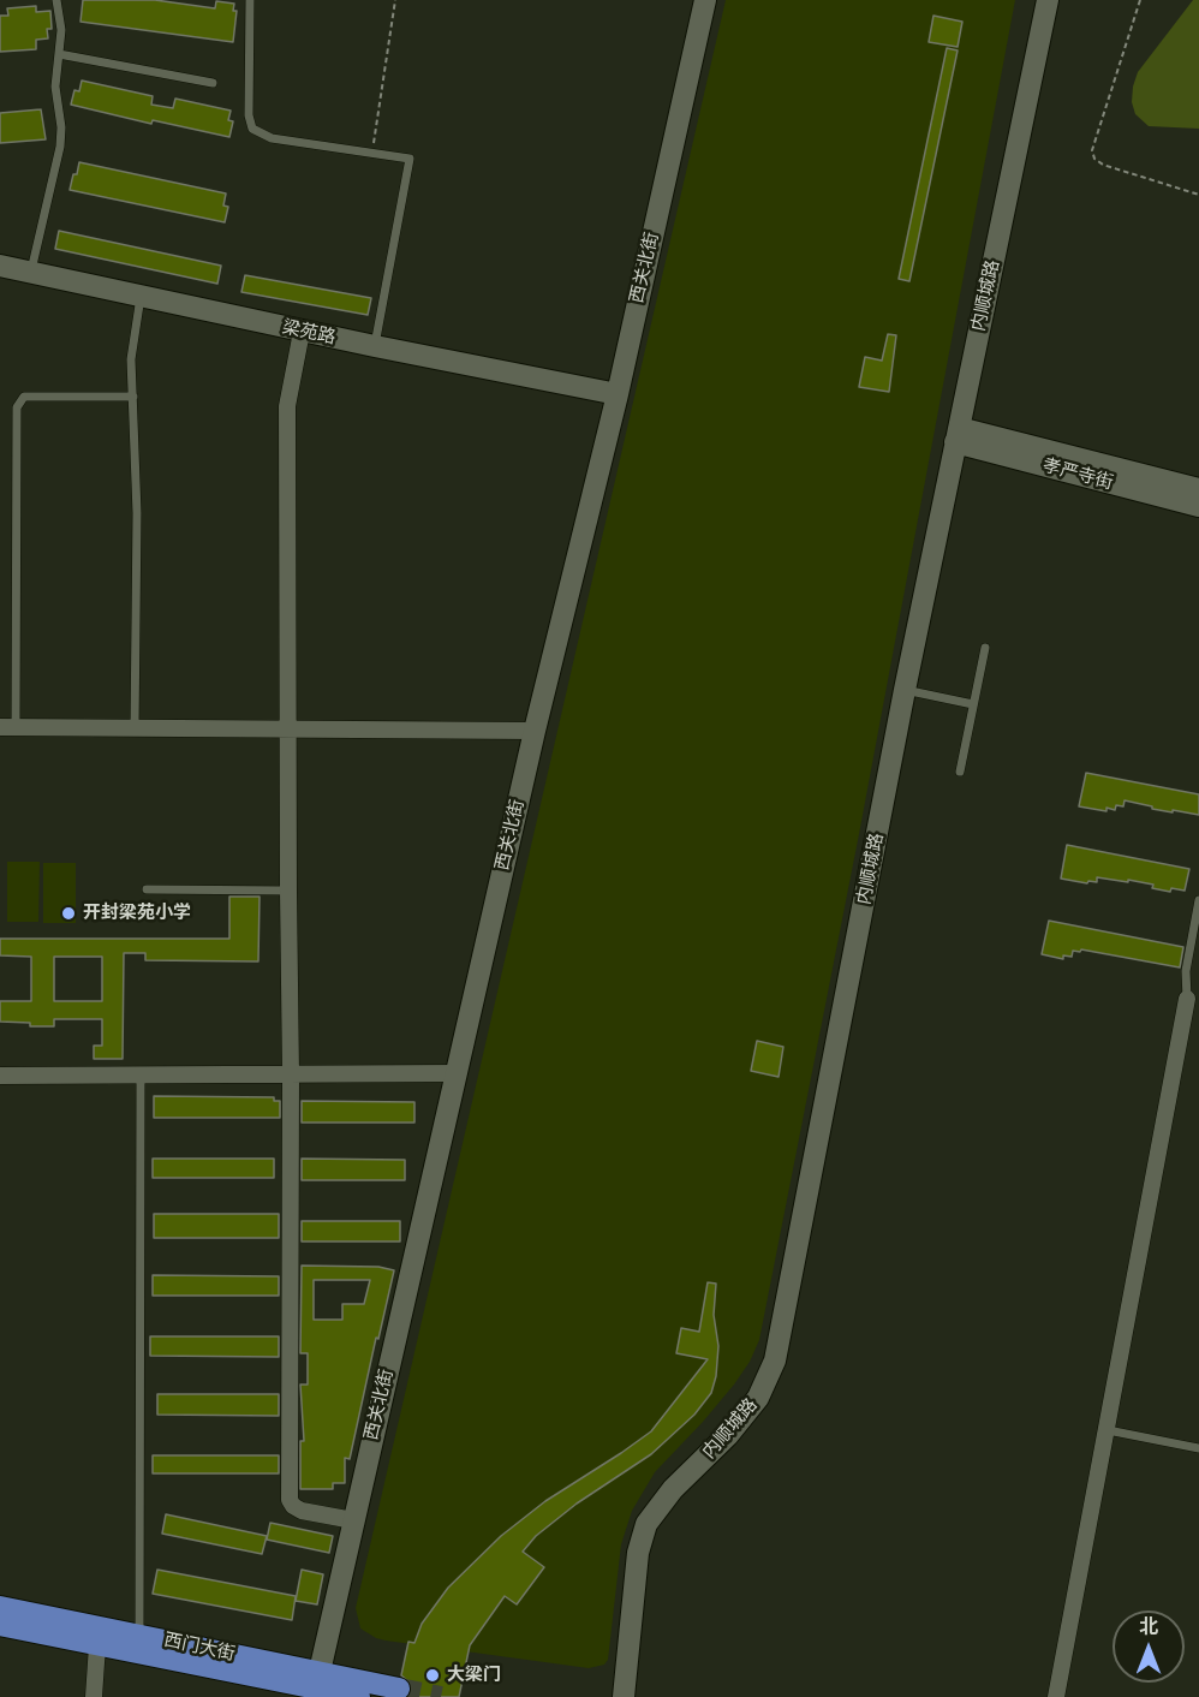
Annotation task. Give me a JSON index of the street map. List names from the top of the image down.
{
  "streets": {
    "main road": ["西门大街"],
    "street": [
      "西关北街",
      "内顺城路",
      "梁苑路",
      "孝严寺街"
    ]
  },
  "crossings": [
    ["西关北街", "梁苑路"],
    ["西关北街", "西门大街"],
    ["内顺城路", "孝严寺街"]
  ],
  "places": ["开封梁苑小学", "大梁门"],
  "north": "top"
}
